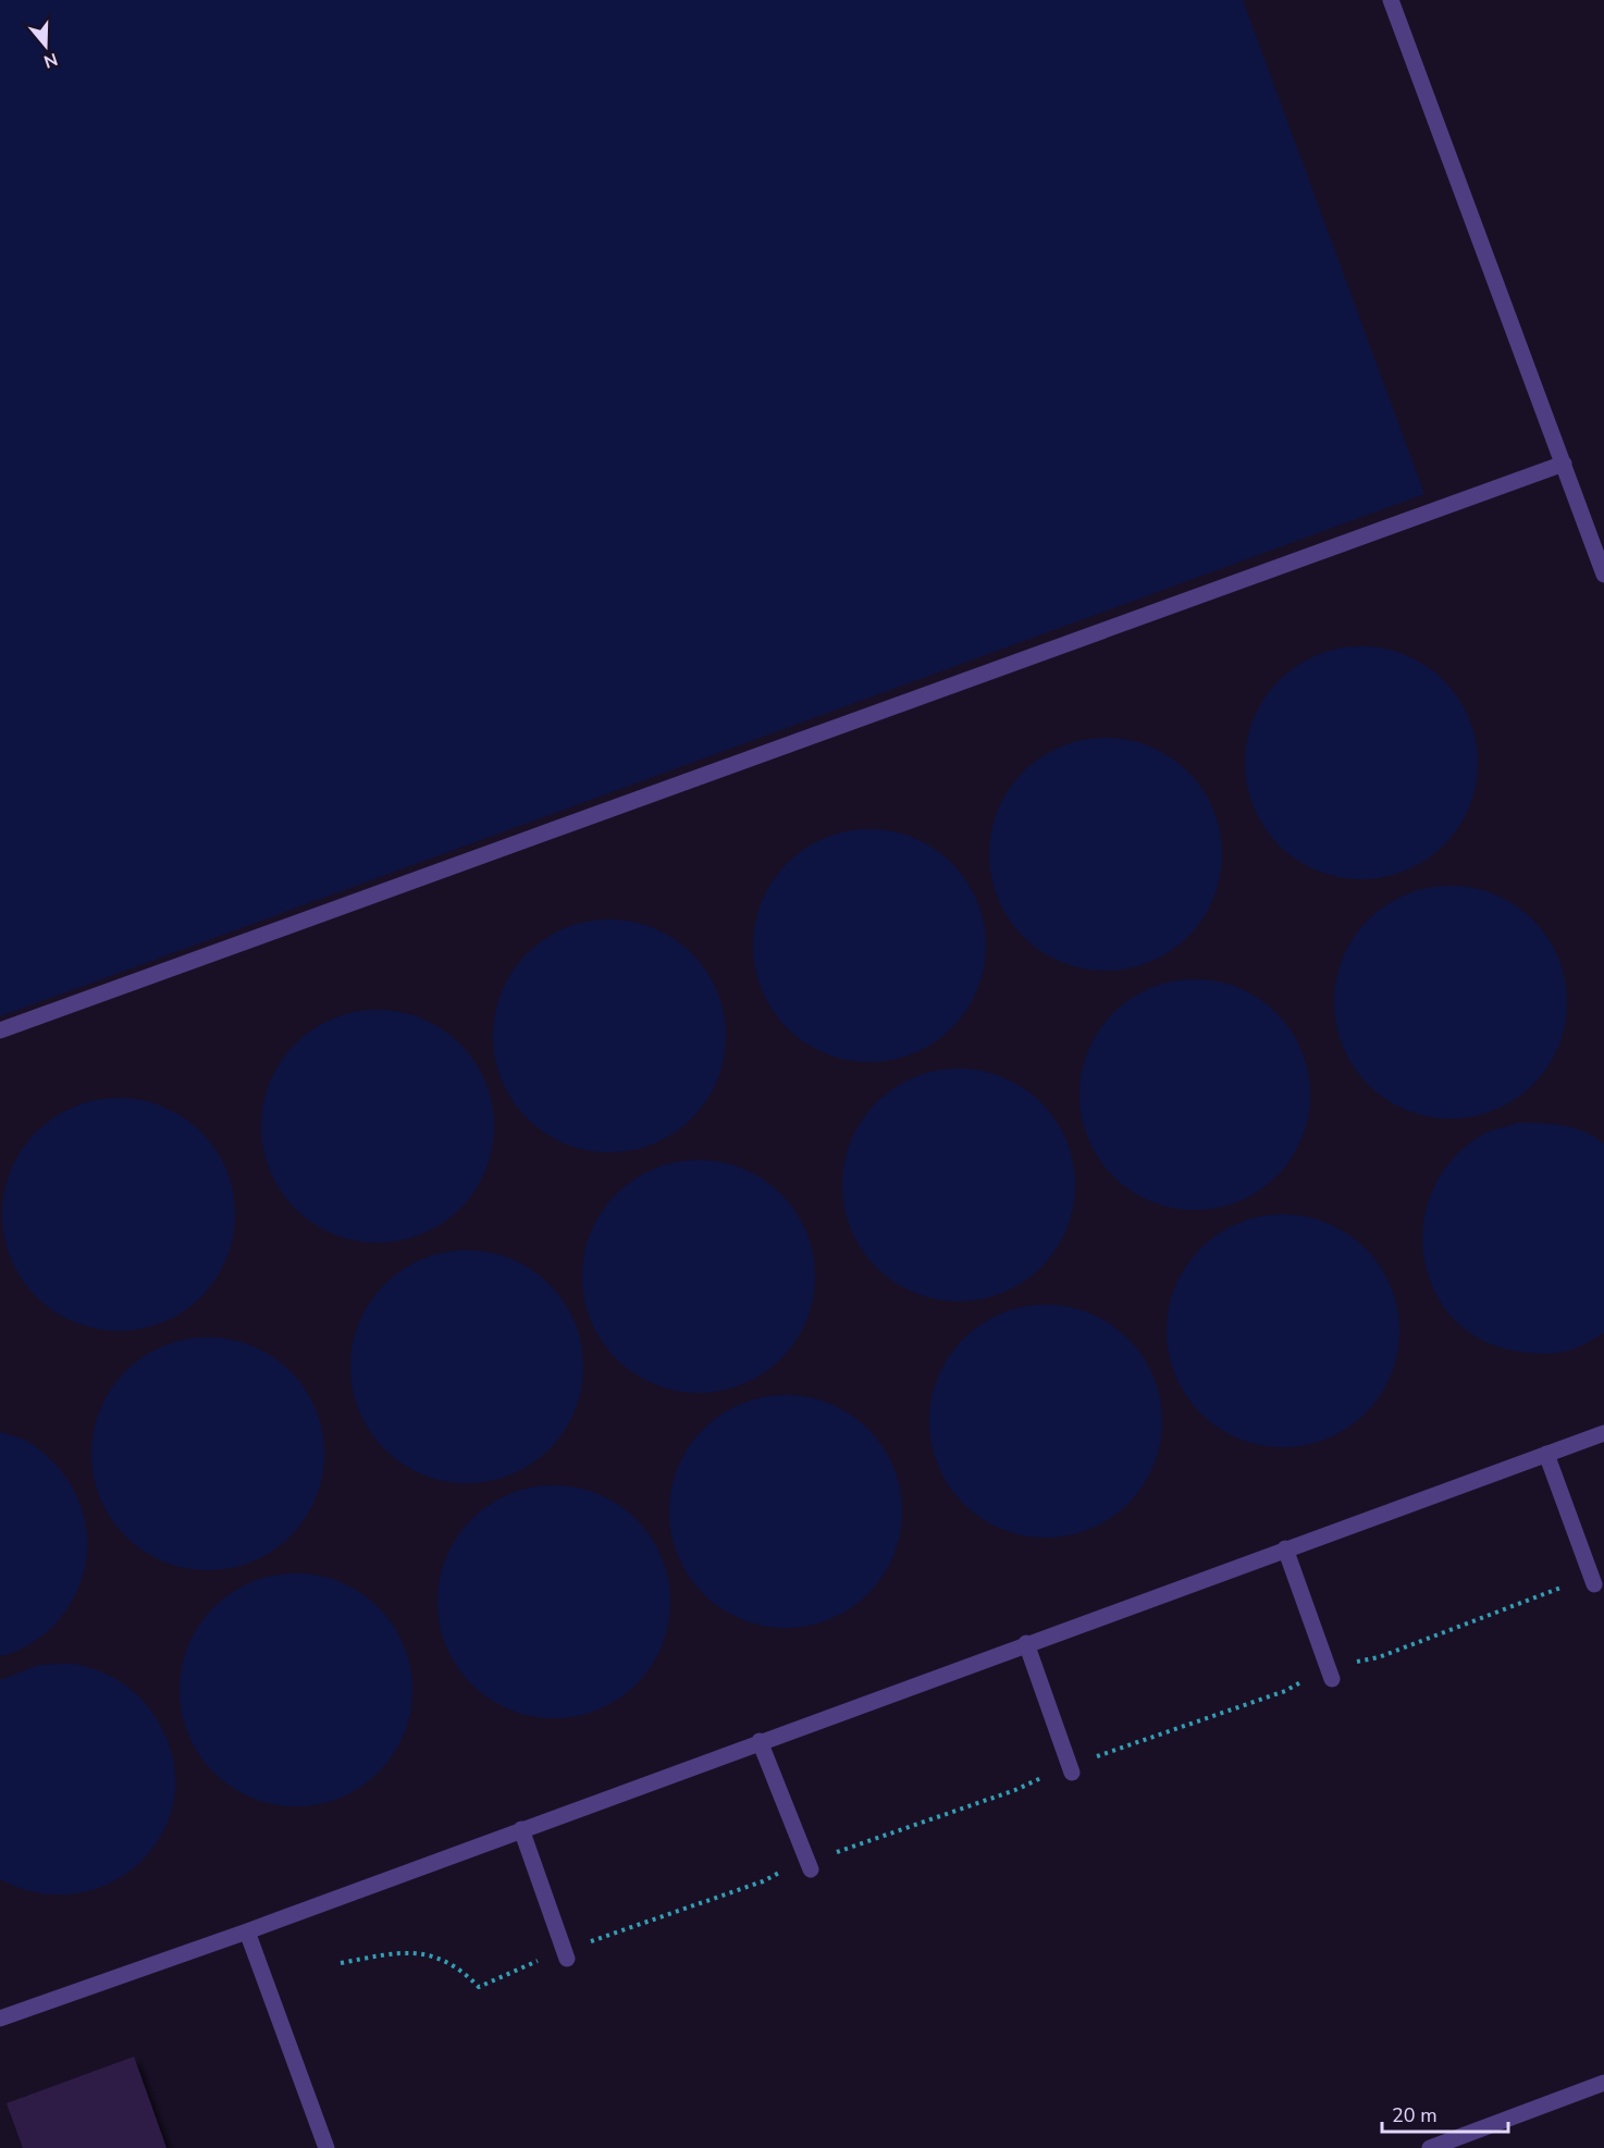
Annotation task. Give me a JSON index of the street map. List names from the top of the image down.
{
  "scale_bar": "20 m",
  "north": "bottom"
}
